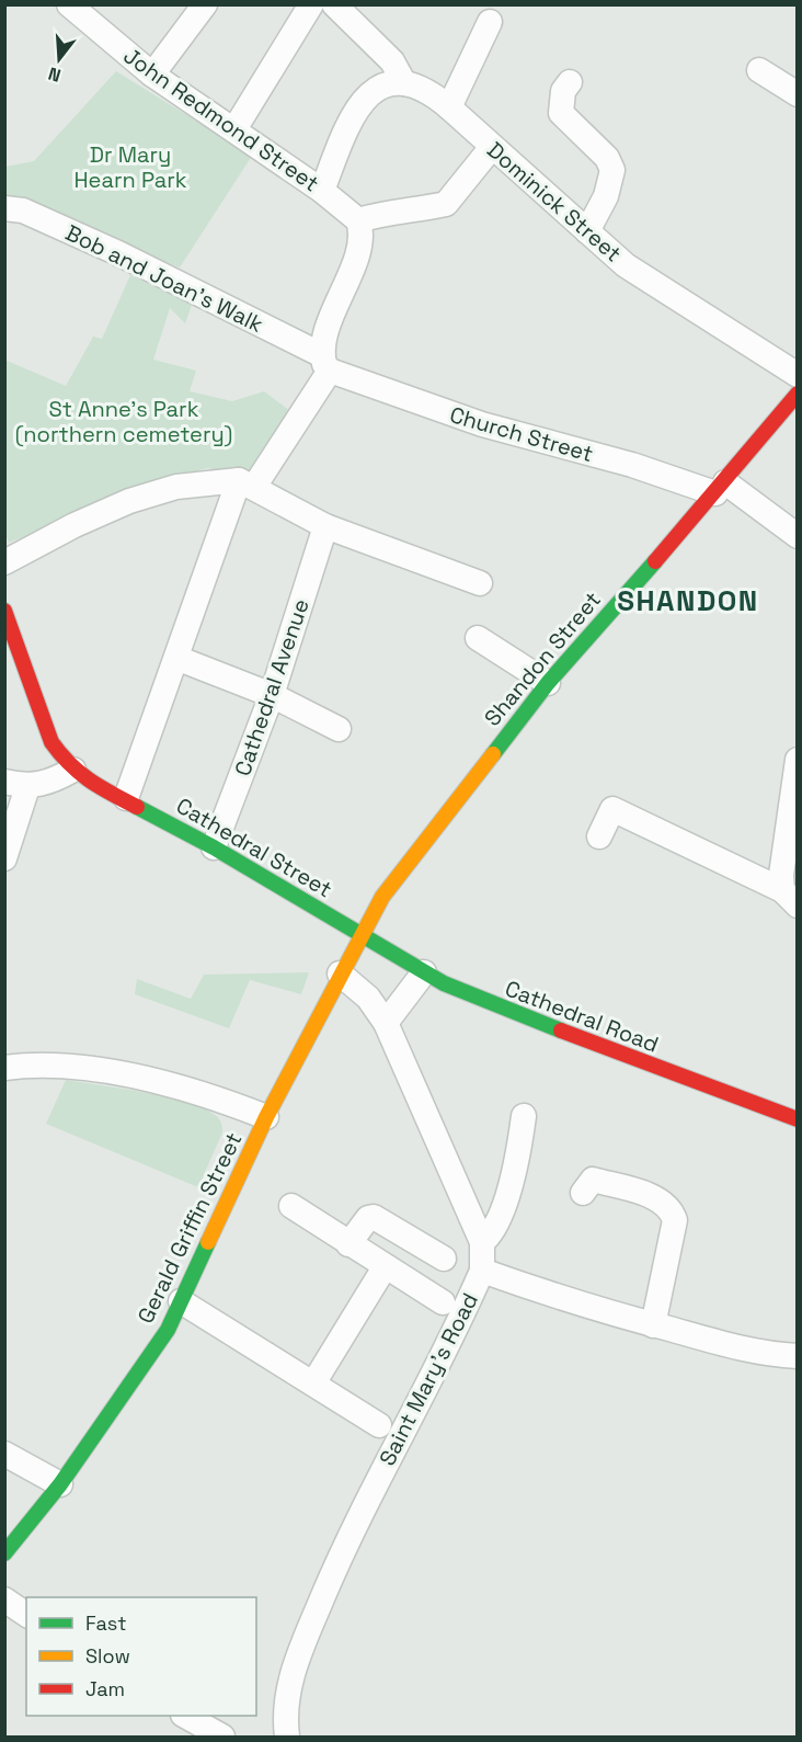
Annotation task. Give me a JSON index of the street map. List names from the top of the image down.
{
  "streets": {
    "main road": [
      "Shandon Street",
      "Cathedral Street",
      "Cathedral Road",
      "Gerald Griffin Street"
    ],
    "street": [
      "John Redmond Street",
      "Dominick Street",
      "Bob and Joan's Walk",
      "Church Street",
      "Cathedral Avenue",
      "Saint Mary's Road"
    ]
  },
  "crossings": [
    ["Bob and Joan's Walk", "Church Street"],
    ["Church Street", "Shandon Street"],
    ["Shandon Street", "Cathedral Street"],
    ["Shandon Street", "Cathedral Road"],
    ["Shandon Street", "Gerald Griffin Street"],
    ["Cathedral Avenue", "Cathedral Street"],
    ["Cathedral Street", "Cathedral Road"],
    ["Cathedral Street", "Gerald Griffin Street"],
    ["Cathedral Road", "Gerald Griffin Street"],
    ["Gerald Griffin Street", "Saint Mary's Road"]
  ],
  "districts": ["SHANDON"],
  "parks": ["Dr Mary Hearn Park", "St Anne's Park (northern cemetery)"],
  "legend": ["Fast", "Slow", "Jam"],
  "north": "bottom"
}
